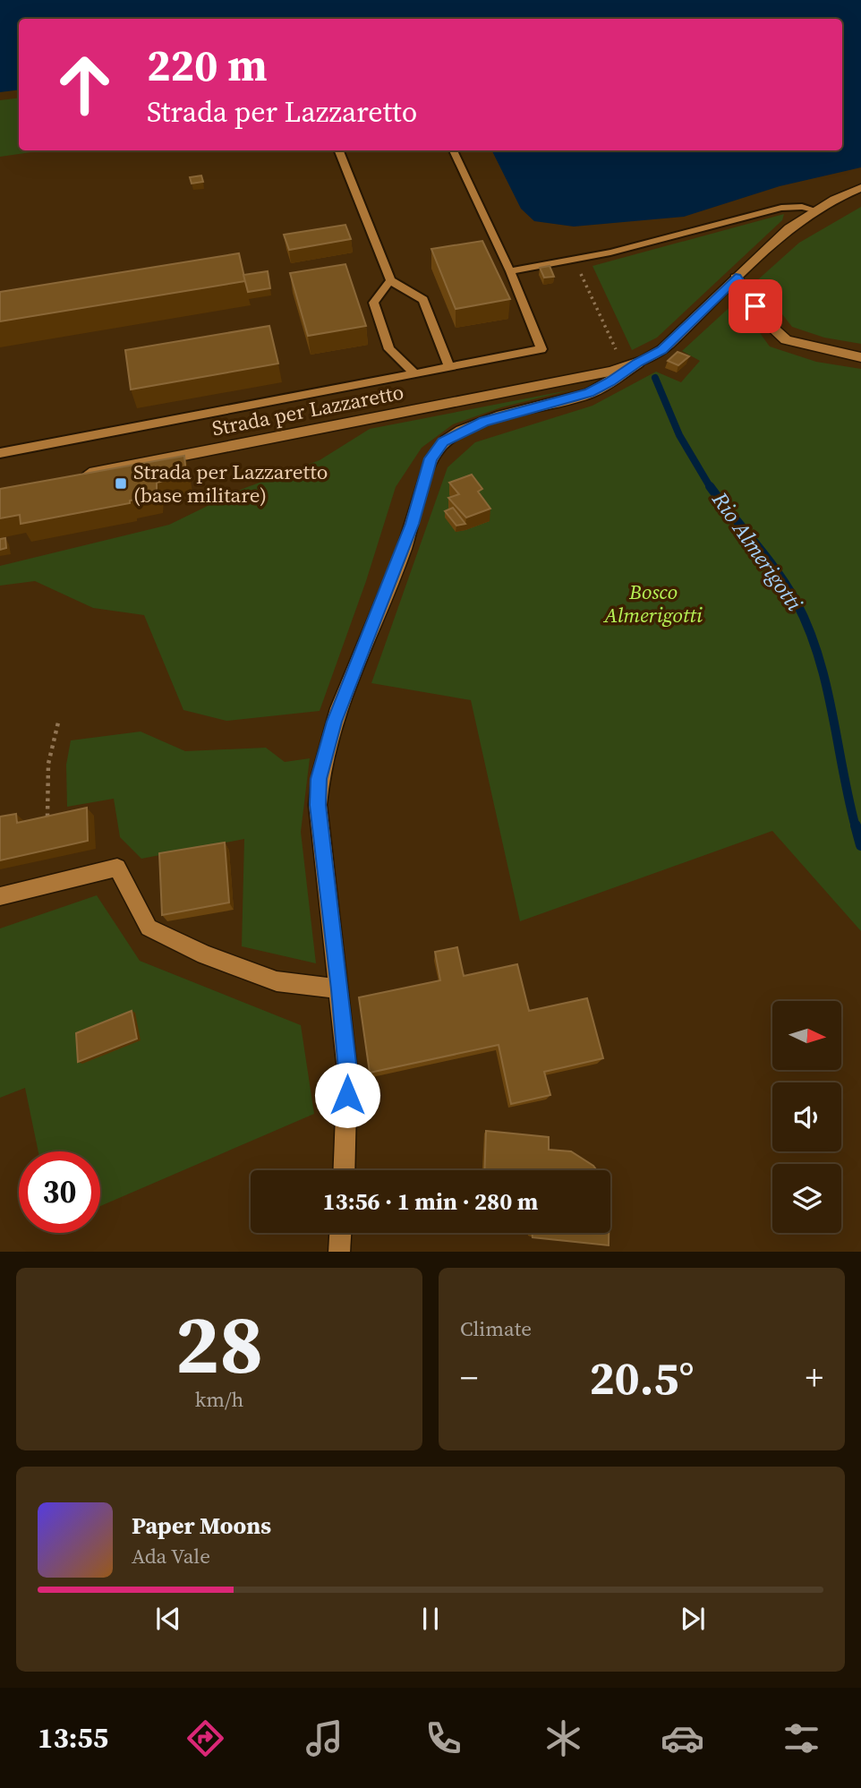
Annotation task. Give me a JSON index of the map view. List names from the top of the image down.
{
  "streets": {
    "street": ["Strada per Lazzaretto"]
  },
  "water": ["Rio Almerigotti"],
  "parks": ["Bosco Almerigotti"],
  "places": {
    "transit": ["Strada per Lazzaretto (base militare)"]
  },
  "north": "right",
  "page": {
    "turn": ["220 m", "Strada per Lazzaretto"],
    "limit": "30",
    "trip": "13:56 · 1 min · 280 m",
    "tile": [
      ["28", "km/h"],
      "Climate"
    ],
    "heat": ["−", "20.5°", "+"],
    "song": ["Paper Moons", "Ada Vale"],
    "tabs": "13:55"
  }
}
